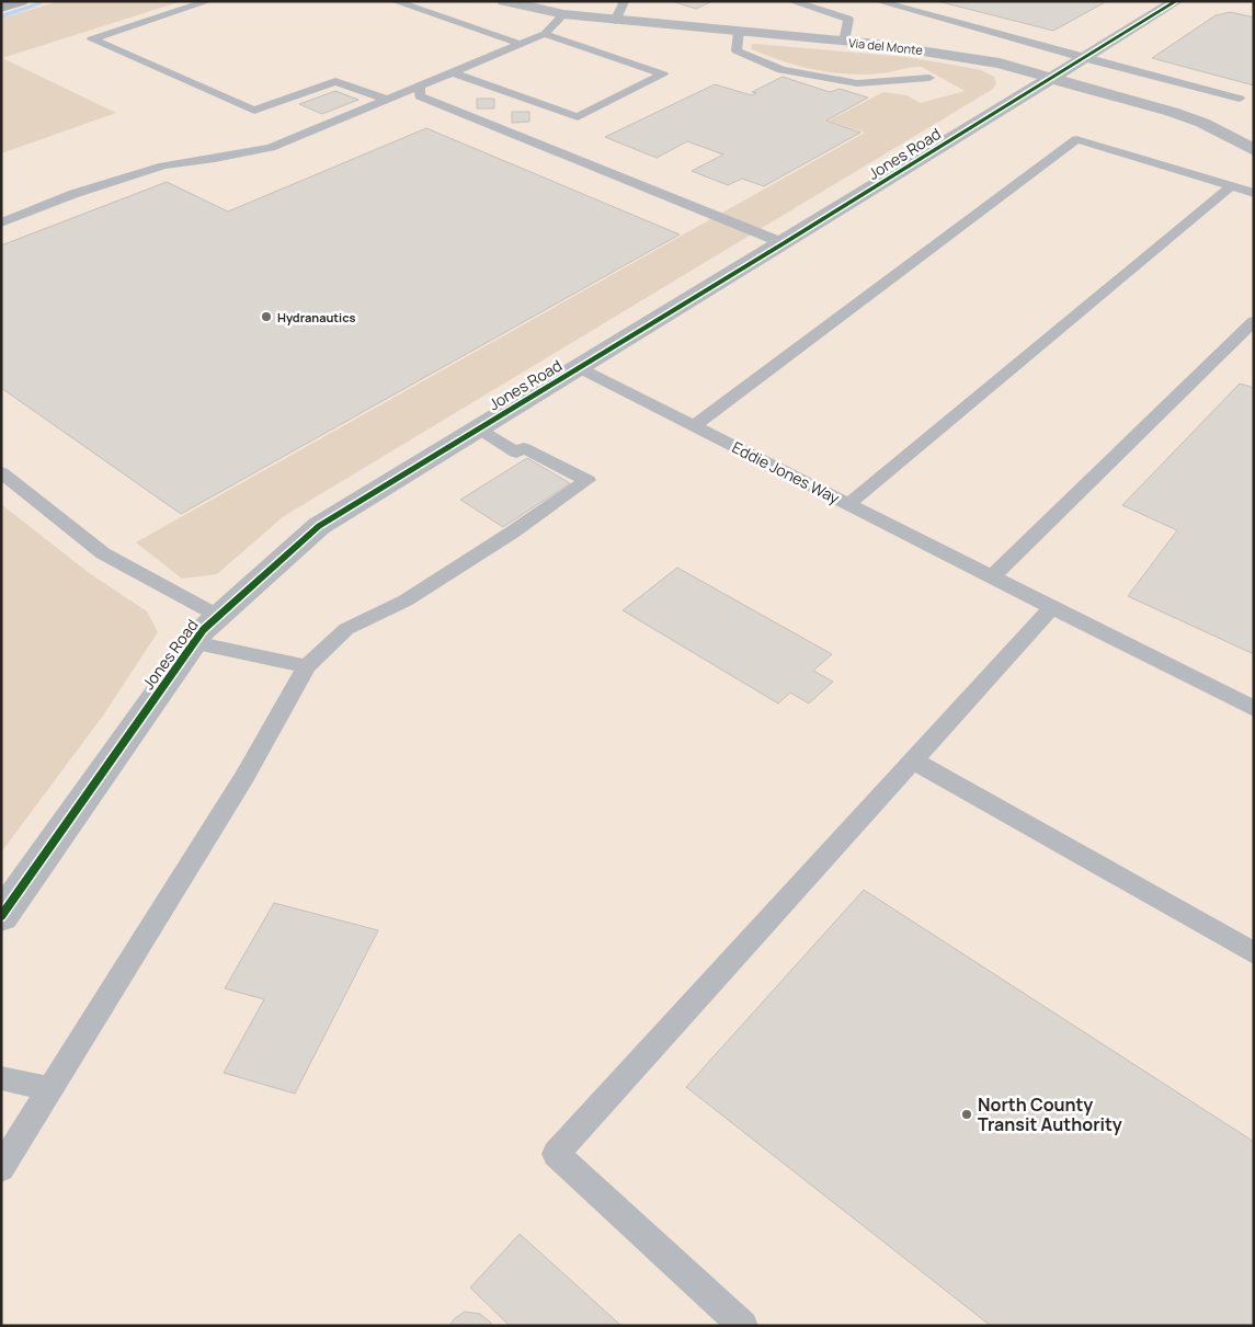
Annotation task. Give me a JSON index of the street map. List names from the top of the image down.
{
  "streets": {
    "street": ["Via del Monte", "Jones Road"],
    "lane": ["Eddie Jones Way"]
  },
  "crossings": [
    ["Via del Monte", "Jones Road"],
    ["Jones Road", "Eddie Jones Way"]
  ],
  "places": ["Hydranautics", "North County Transit Authority"]
}
